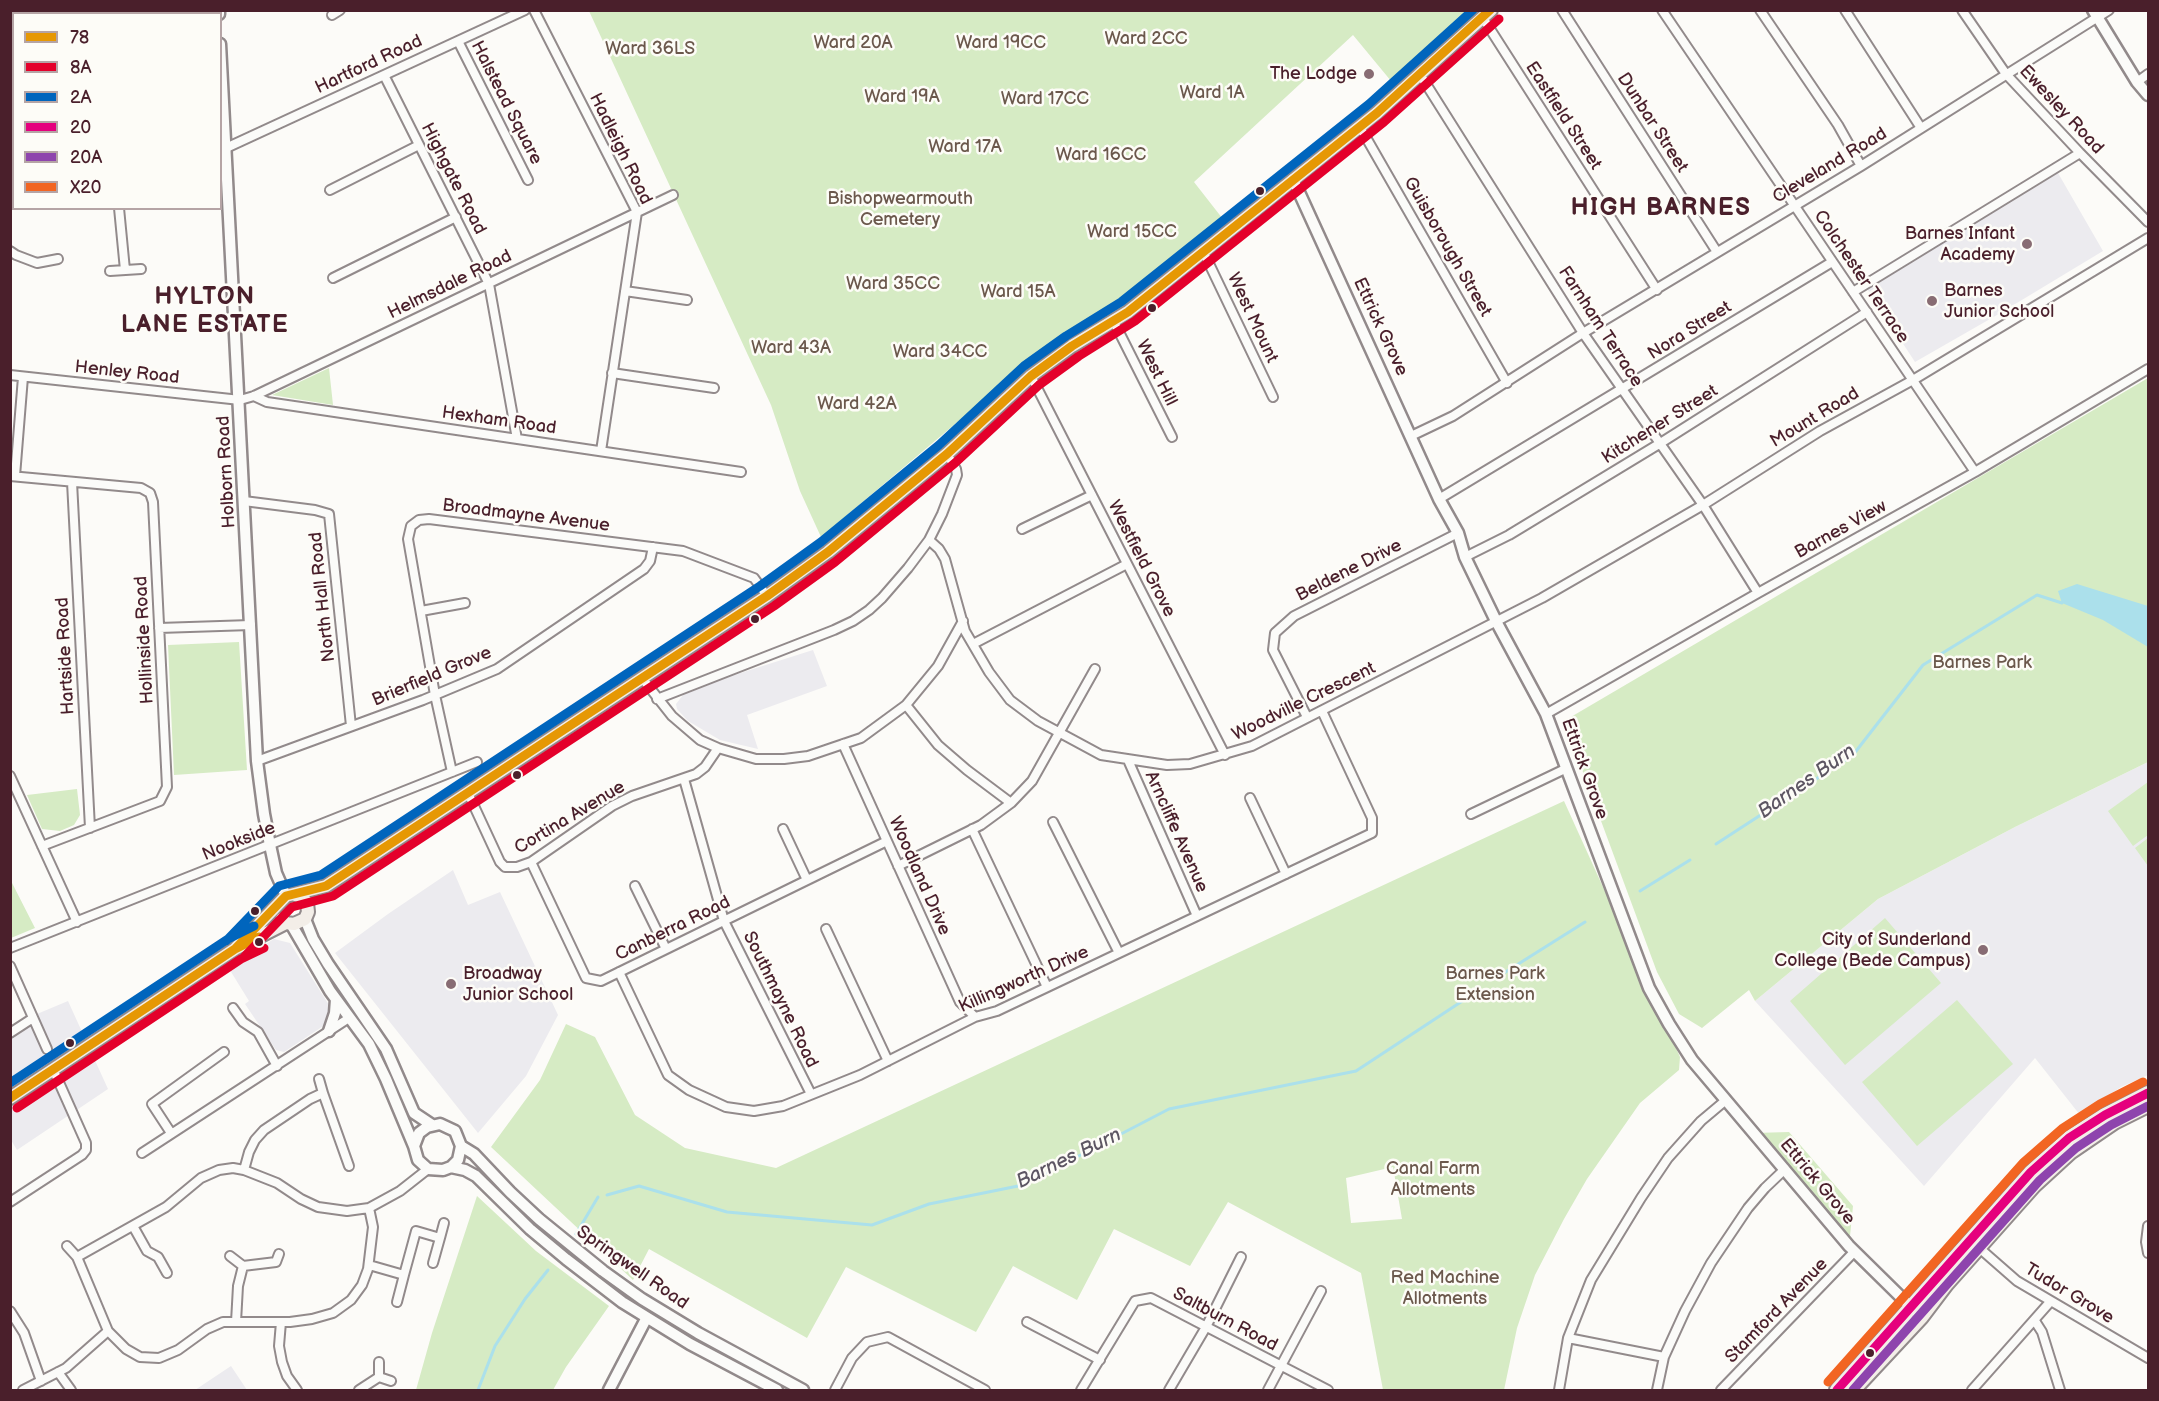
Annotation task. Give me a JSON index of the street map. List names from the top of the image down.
{
  "streets": {
    "main road": ["Ettrick Grove", "Holborn Road", "Springwell Road"],
    "street": [
      "Hartford Road",
      "Halstead Square",
      "Ewesley Road",
      "Eastfield Street",
      "Dunbar Street",
      "Hadleigh Road",
      "Cleveland Road",
      "Highgate Road",
      "Guisborough Street",
      "Colchester Terrace",
      "Helmsdale Road",
      "West Mount",
      "Farnham Terrace",
      "Nora Street",
      "Henley Road",
      "West Hill",
      "Mount Road",
      "Hexham Road",
      "Kitchener Street",
      "Broadmayne Avenue",
      "Barnes View",
      "Westfield Grove",
      "Beldene Drive",
      "North Hall Road",
      "Hollinside Road",
      "Hartside Road",
      "Brierfield Grove",
      "Woodville Crescent",
      "Cortina Avenue",
      "Arncliffe Avenue",
      "Nookside",
      "Woodland Drive",
      "Canberra Road",
      "Killingworth Drive",
      "Southmayne Road",
      "Tudor Grove",
      "Stamford Avenue",
      "Saltburn Road"
    ]
  },
  "crossings": [
    ["Hartford Road", "Halstead Square"],
    ["Hartford Road", "Highgate Road"],
    ["Hartford Road", "Holborn Road"],
    ["Ewesley Road", "Cleveland Road"],
    ["Eastfield Street", "Cleveland Road"],
    ["Dunbar Street", "Cleveland Road"],
    ["Hadleigh Road", "Helmsdale Road"],
    ["Hadleigh Road", "Hexham Road"],
    ["Cleveland Road", "Guisborough Street"],
    ["Cleveland Road", "Colchester Terrace"],
    ["Cleveland Road", "Ettrick Grove"],
    ["Cleveland Road", "Farnham Terrace"],
    ["Highgate Road", "Helmsdale Road"],
    ["Highgate Road", "Hexham Road"],
    ["Colchester Terrace", "Nora Street"],
    ["Colchester Terrace", "Mount Road"],
    ["Colchester Terrace", "Kitchener Street"],
    ["Colchester Terrace", "Barnes View"],
    ["Helmsdale Road", "Henley Road"],
    ["Helmsdale Road", "Hexham Road"],
    ["Helmsdale Road", "Holborn Road"],
    ["Ettrick Grove", "Nora Street"],
    ["Ettrick Grove", "Mount Road"],
    ["Ettrick Grove", "Kitchener Street"],
    ["Ettrick Grove", "Barnes View"],
    ["Ettrick Grove", "Beldene Drive"],
    ["Ettrick Grove", "Woodville Crescent"],
    ["Ettrick Grove", "Stamford Avenue"],
    ["Farnham Terrace", "Nora Street"],
    ["Farnham Terrace", "Mount Road"],
    ["Farnham Terrace", "Kitchener Street"],
    ["Farnham Terrace", "Barnes View"],
    ["Henley Road", "Holborn Road"],
    ["Mount Road", "Woodville Crescent"],
    ["Holborn Road", "North Hall Road"],
    ["Holborn Road", "Brierfield Grove"],
    ["Holborn Road", "Nookside"],
    ["Holborn Road", "Springwell Road"],
    ["Broadmayne Avenue", "Brierfield Grove"],
    ["Broadmayne Avenue", "Nookside"],
    ["Westfield Grove", "Woodville Crescent"],
    ["Beldene Drive", "Woodville Crescent"],
    ["North Hall Road", "Brierfield Grove"],
    ["Hollinside Road", "Hartside Road"],
    ["Woodville Crescent", "Arncliffe Avenue"],
    ["Woodville Crescent", "Killingworth Drive"],
    ["Cortina Avenue", "Canberra Road"],
    ["Cortina Avenue", "Southmayne Road"],
    ["Arncliffe Avenue", "Killingworth Drive"],
    ["Woodland Drive", "Canberra Road"],
    ["Woodland Drive", "Killingworth Drive"],
    ["Canberra Road", "Killingworth Drive"],
    ["Canberra Road", "Southmayne Road"],
    ["Killingworth Drive", "Southmayne Road"]
  ],
  "districts": ["HIGH BARNES", "HYLTON LANE ESTATE"],
  "water": ["Barnes Burn"],
  "parks": [
    "Ward 2CC",
    "Ward 20A",
    "Ward 19CC",
    "Ward 36LS",
    "Ward 1A",
    "Ward 19A",
    "Ward 17CC",
    "Ward 17A",
    "Ward 16CC",
    "Bishopwearmouth Cemetery",
    "Ward 15CC",
    "Ward 35CC",
    "Ward 15A",
    "Ward 43A",
    "Ward 34CC",
    "Ward 42A",
    "Barnes Park",
    "Barnes Park Extension",
    "Canal Farm Allotments",
    "Red Machine Allotments"
  ],
  "places": [
    "The Lodge",
    "Barnes Infant Academy",
    "Barnes Junior School",
    "City of Sunderland College (Bede Campus)",
    "Broadway Junior School"
  ],
  "lines": [
    "transit line 78",
    "transit line 2A",
    "transit line 8A",
    "transit line X20",
    "transit line 20",
    "transit line 20A"
  ],
  "legend": [
    "78",
    "8A",
    "2A",
    "20",
    "20A",
    "X20"
  ]
}
